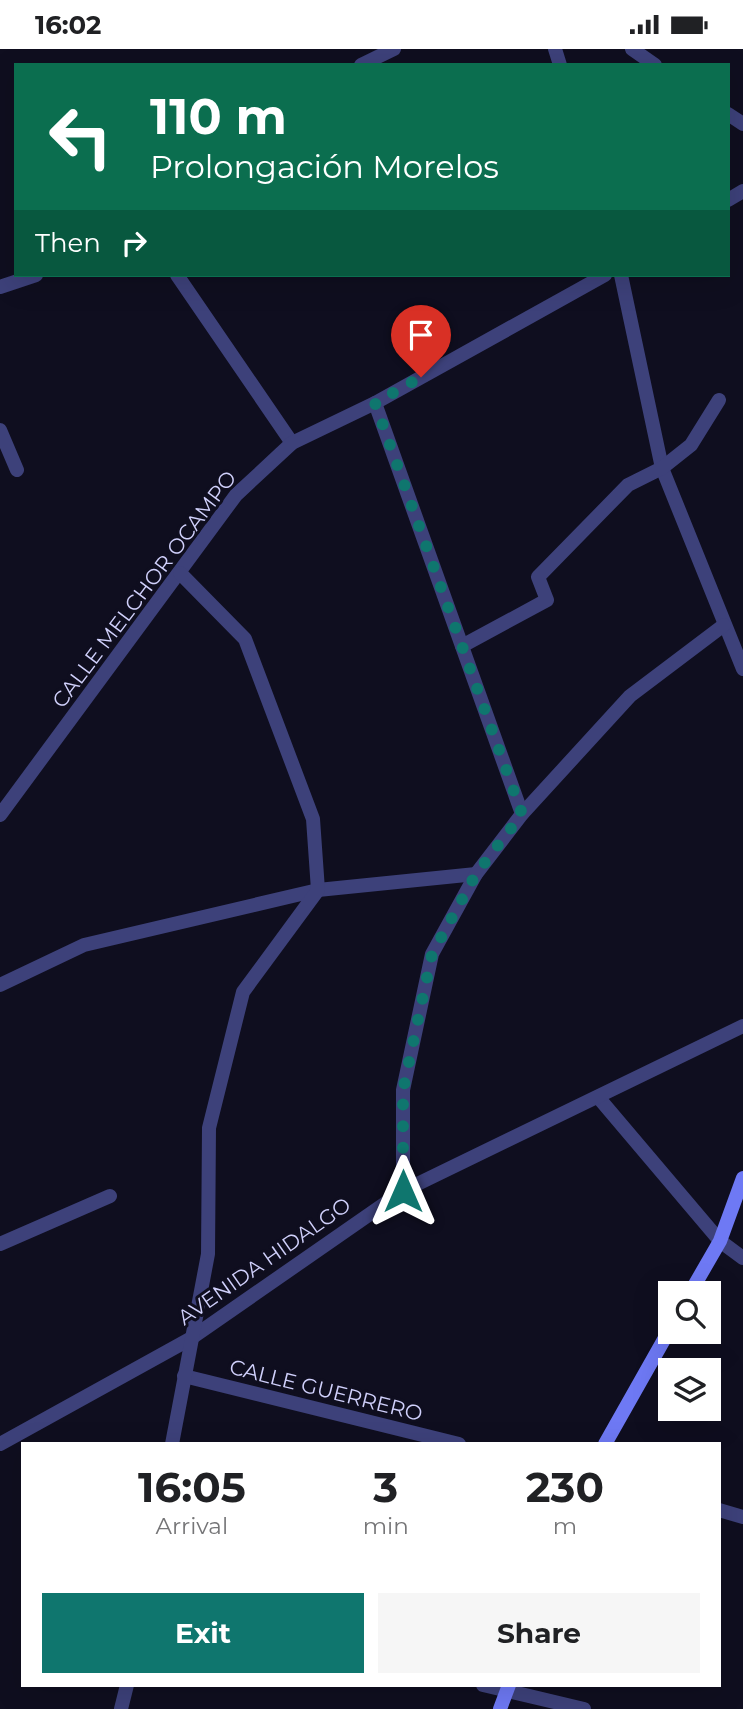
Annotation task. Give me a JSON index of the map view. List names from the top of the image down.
{
  "streets": {
    "street": ["CALLE MELCHOR OCAMPO", "AVENIDA HIDALGO", "CALLE GUERRERO"]
  },
  "page": {
    "status": "16:02",
    "turn": ["110 m", "Prolongación Morelos"],
    "then": "Then",
    "eta": [
      "16:05",
      "Arrival",
      "3",
      "min",
      "230",
      "m"
    ],
    "buttons": ["Exit", "Share"]
  }
}
